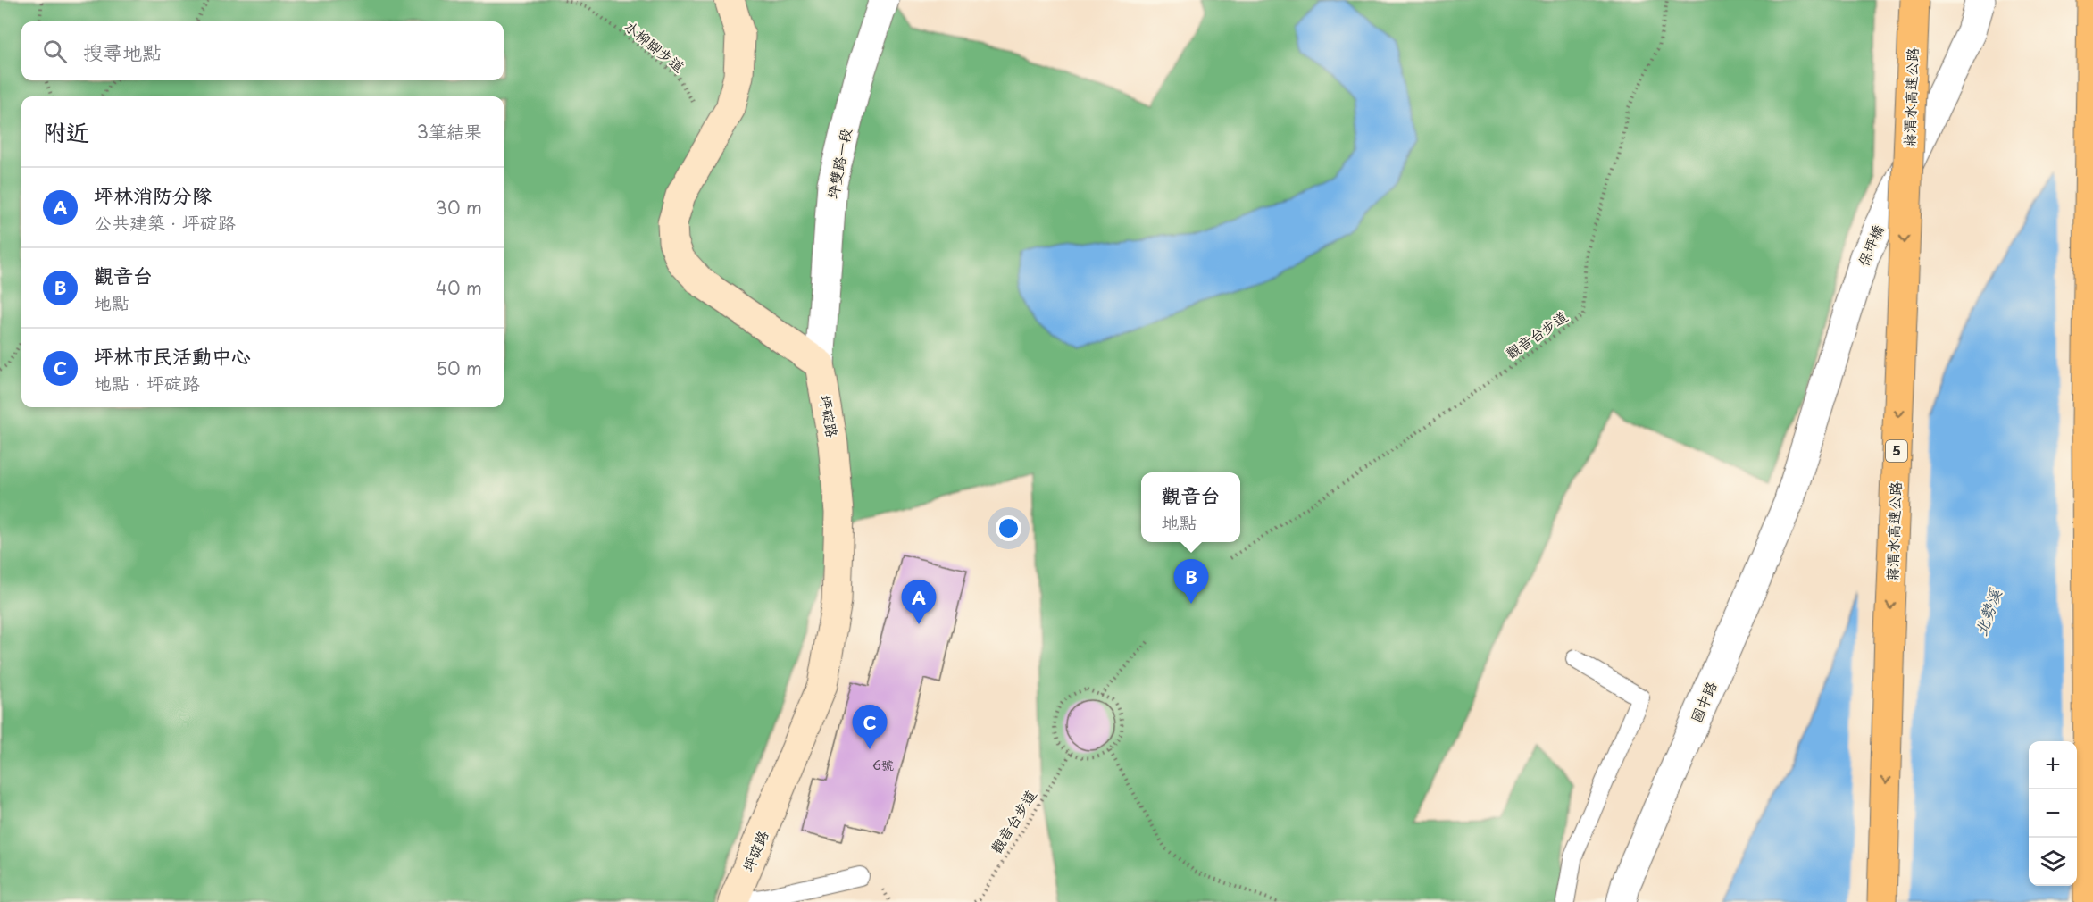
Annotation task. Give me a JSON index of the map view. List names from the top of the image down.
{
  "streets": {
    "highway": ["蔣渭水高速公路", "5"],
    "main road": ["坪碇路"],
    "street": ["坪雙路一段", "保坪橋", "國中路"],
    "path": ["水柳腳步道", "觀音台步道"]
  },
  "crossings": [
    ["坪雙路一段", "坪碇路"],
    ["保坪橋", "國中路"]
  ],
  "water": ["北勢溪"],
  "house_numbers": ["6號"],
  "page": {
    "search": "搜尋地點",
    "heading": ["附近", "3筆結果"],
    "list": [
      {
        "mark": "A",
        "name": "坪林消防分隊",
        "note": "公共建築 · 坪碇路",
        "value": "30 m"
      },
      {
        "mark": "B",
        "name": "觀音台",
        "note": "地點",
        "value": "40 m"
      },
      {
        "mark": "C",
        "name": "坪林市民活動中心",
        "note": "地點 · 坪碇路",
        "value": "50 m"
      }
    ],
    "popup": ["觀音台", "地點"],
    "pins": ["B", "A", "C"],
    "map_buttons": ["+", "−"]
  }
}
